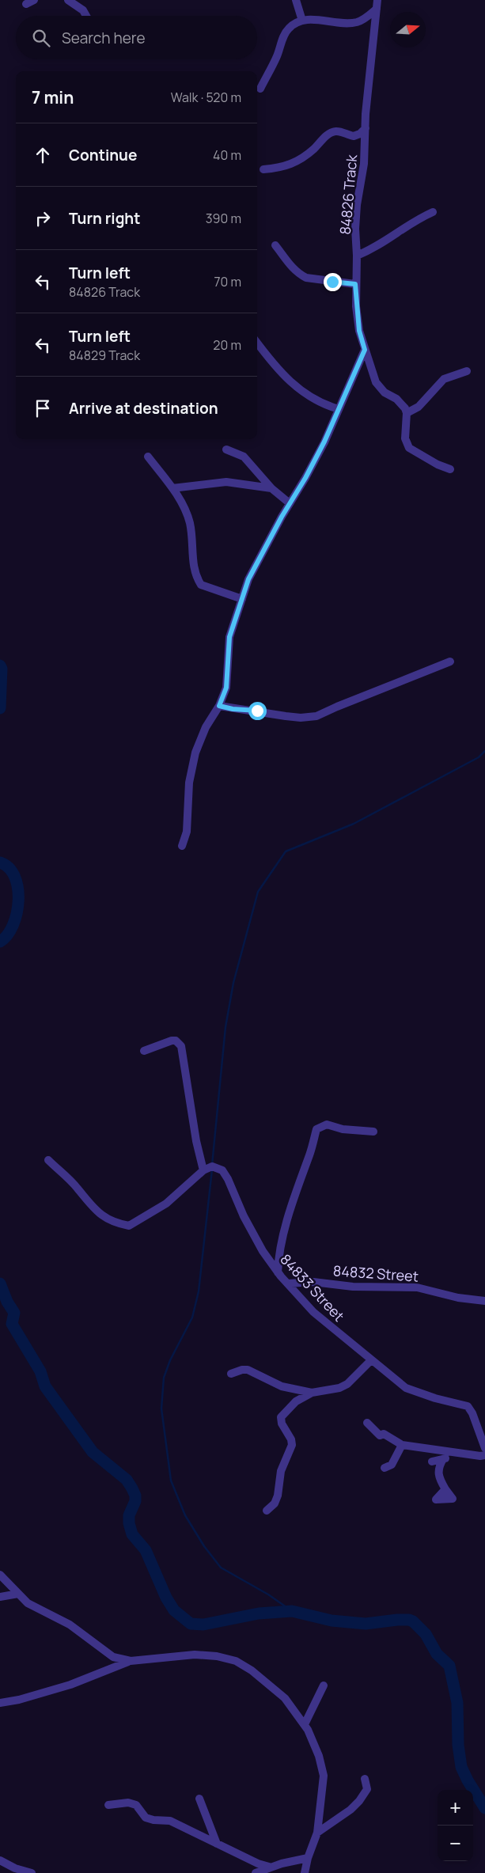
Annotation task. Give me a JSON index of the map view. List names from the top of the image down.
{
  "streets": {
    "street": ["84826 Track", "84832 Street", "84833 Street"]
  },
  "crossings": [
    ["84832 Street", "84833 Street"]
  ],
  "north": "right",
  "page": {
    "search": "Search here",
    "heading": ["7 min", "Walk · 520 m"],
    "list": [
      ["Continue", "40 m"],
      ["Turn right", "390 m"],
      ["Turn left", "84826 Track", "70 m"],
      ["Turn left", "84829 Track", "20 m"],
      "Arrive at destination"
    ],
    "map_buttons": ["+", "−"]
  }
}
